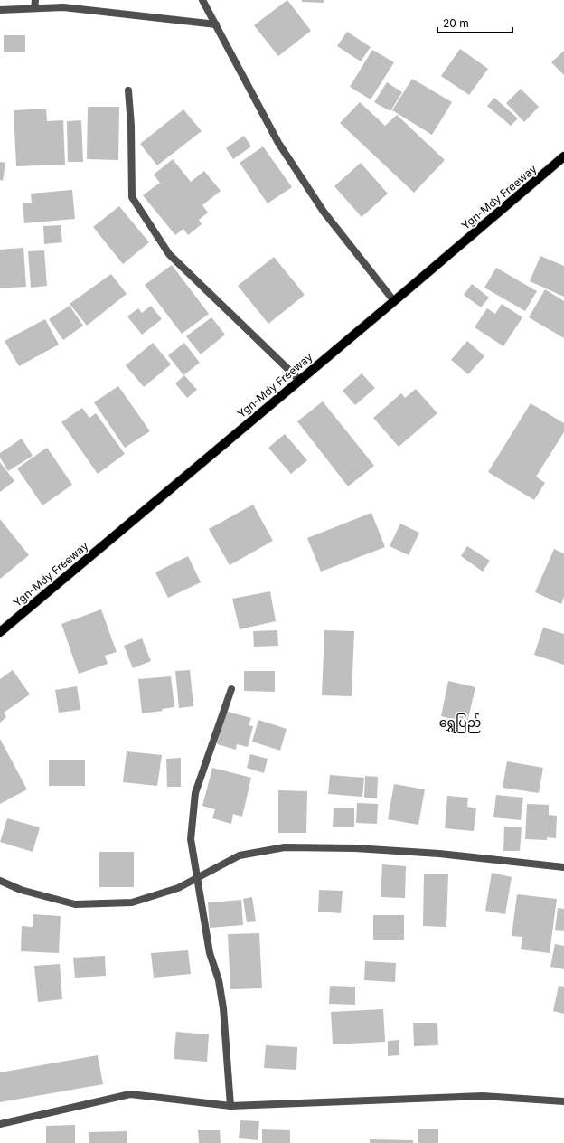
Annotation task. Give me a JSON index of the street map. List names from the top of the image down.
{
  "streets": {
    "main road": ["Ygn-Mdy Freeway"]
  },
  "districts": ["ရွှေပြည်"],
  "scale_bar": "20 m"
}
